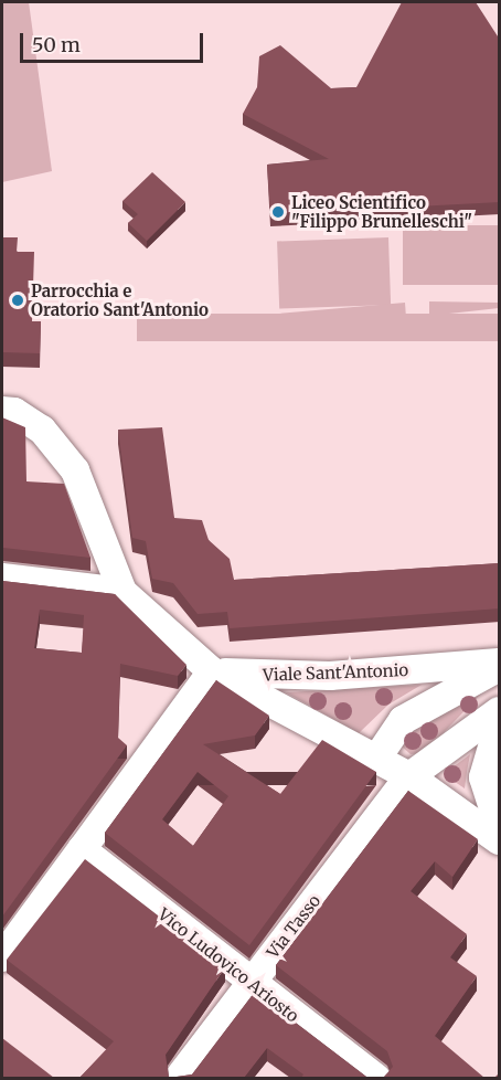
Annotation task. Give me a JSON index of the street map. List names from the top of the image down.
{
  "streets": {
    "street": ["Viale Sant'Antonio", "Via Tasso", "Vico Ludovico Ariosto"]
  },
  "crossings": [
    ["Via Tasso", "Vico Ludovico Ariosto"]
  ],
  "places": ["Liceo Scientifico \"Filippo Brunelleschi\"", "Parrocchia e Oratorio Sant'Antonio"],
  "scale_bar": "50 m"
}
